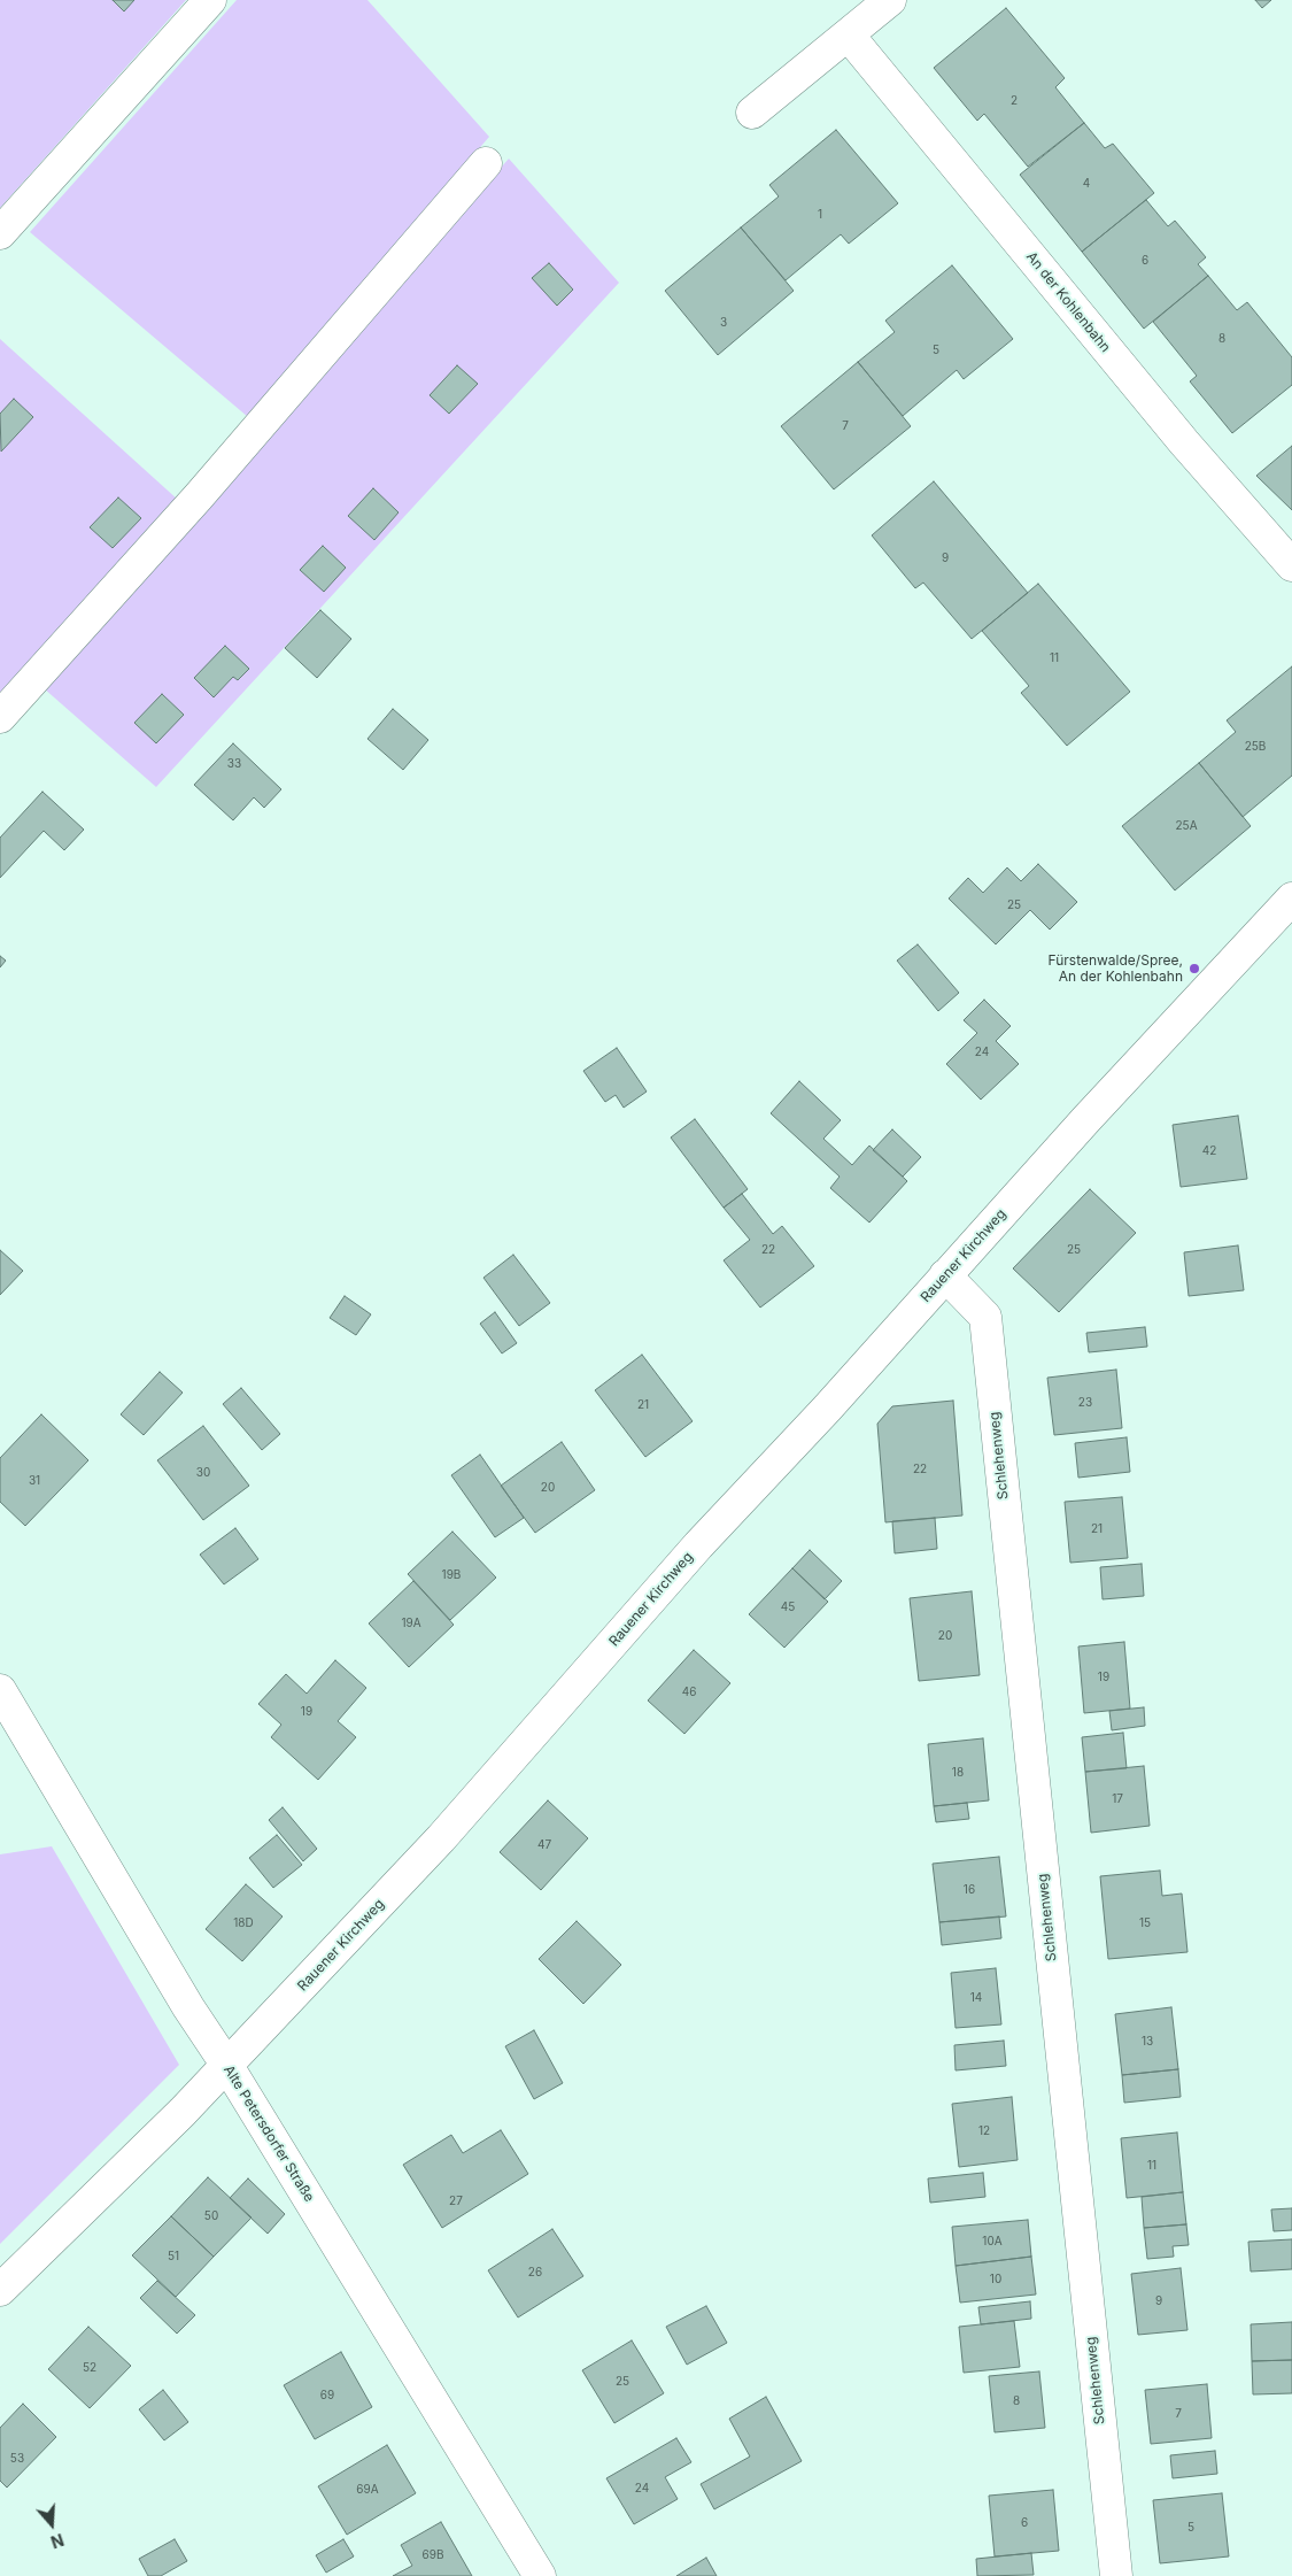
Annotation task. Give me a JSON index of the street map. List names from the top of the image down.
{
  "streets": {
    "street": [
      "An der Kohlenbahn",
      "Rauener Kirchweg",
      "Schlehenweg",
      "Alte Petersdorfer Straße"
    ]
  },
  "crossings": [
    ["Rauener Kirchweg", "Schlehenweg"],
    ["Rauener Kirchweg", "Alte Petersdorfer Straße"]
  ],
  "places": ["Fürstenwalde/Spree, An der Kohlenbahn"],
  "house_numbers": [
    "2",
    "4",
    "1",
    "6",
    "3",
    "8",
    "5",
    "7",
    "9",
    "11",
    "25B",
    "33",
    "25A",
    "25",
    "24",
    "42",
    "22",
    "25",
    "23",
    "21",
    "22",
    "30",
    "31",
    "20",
    "21",
    "19B",
    "45",
    "19A",
    "20",
    "19",
    "46",
    "19",
    "18",
    "17",
    "47",
    "16",
    "18D",
    "15",
    "14",
    "13",
    "12",
    "11",
    "27",
    "50",
    "10A",
    "51",
    "26",
    "10",
    "9",
    "52",
    "25",
    "69",
    "8",
    "7",
    "53",
    "24",
    "69A",
    "6",
    "5",
    "69B"
  ],
  "north": "bottom"
}
